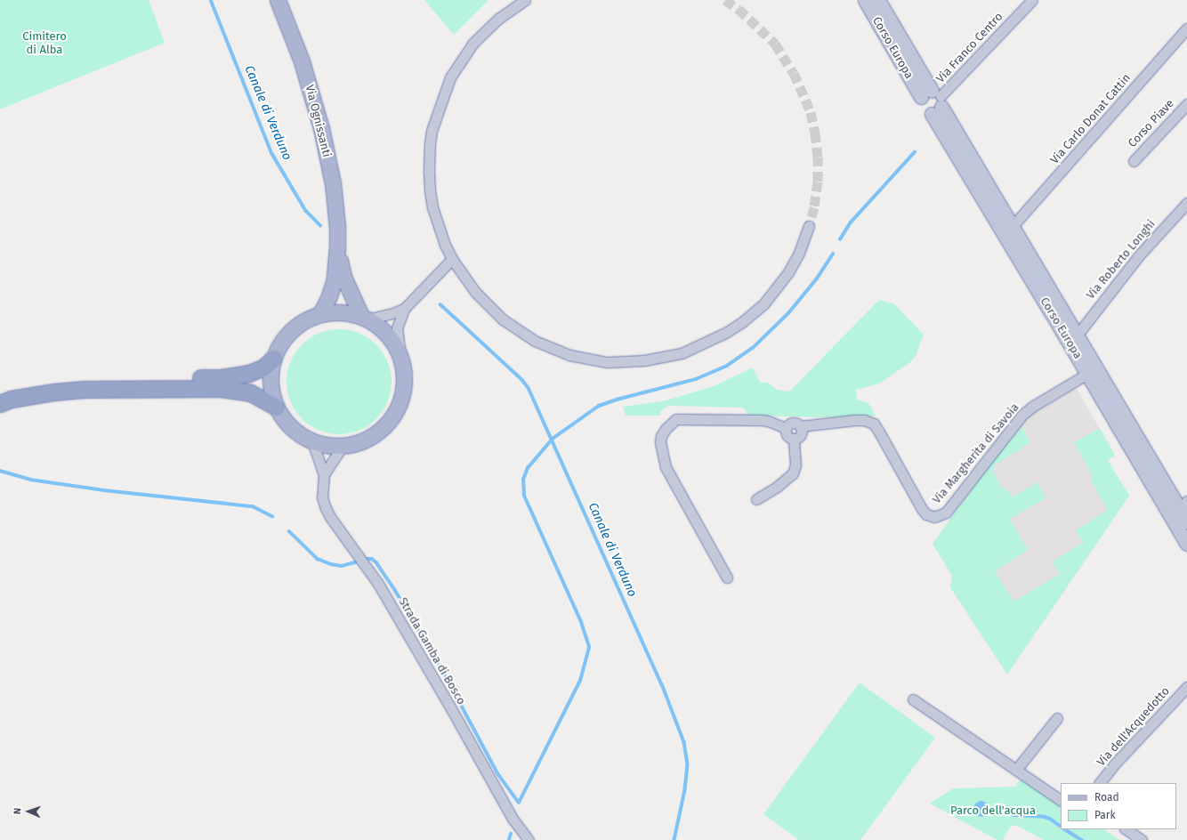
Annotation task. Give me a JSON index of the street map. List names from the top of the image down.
{
  "streets": {
    "main road": ["Corso Europa", "Via Ognissanti"],
    "street": [
      "Via Franco Centro",
      "Via Carlo Donat Cattin",
      "Corso Piave",
      "Via Roberto Longhi",
      "Via Margherita di Savoia",
      "Strada Gamba di Bosco",
      "Via dell'Acquedotto"
    ]
  },
  "crossings": [
    ["Corso Europa", "Via Franco Centro"],
    ["Corso Europa", "Via Carlo Donat Cattin"],
    ["Corso Europa", "Via Roberto Longhi"],
    ["Corso Europa", "Via Margherita di Savoia"]
  ],
  "water": ["Canale di Verduno"],
  "parks": ["Cimitero di Alba", "Parco dell'acqua"],
  "legend": ["Road", "Park"],
  "north": "left"
}
